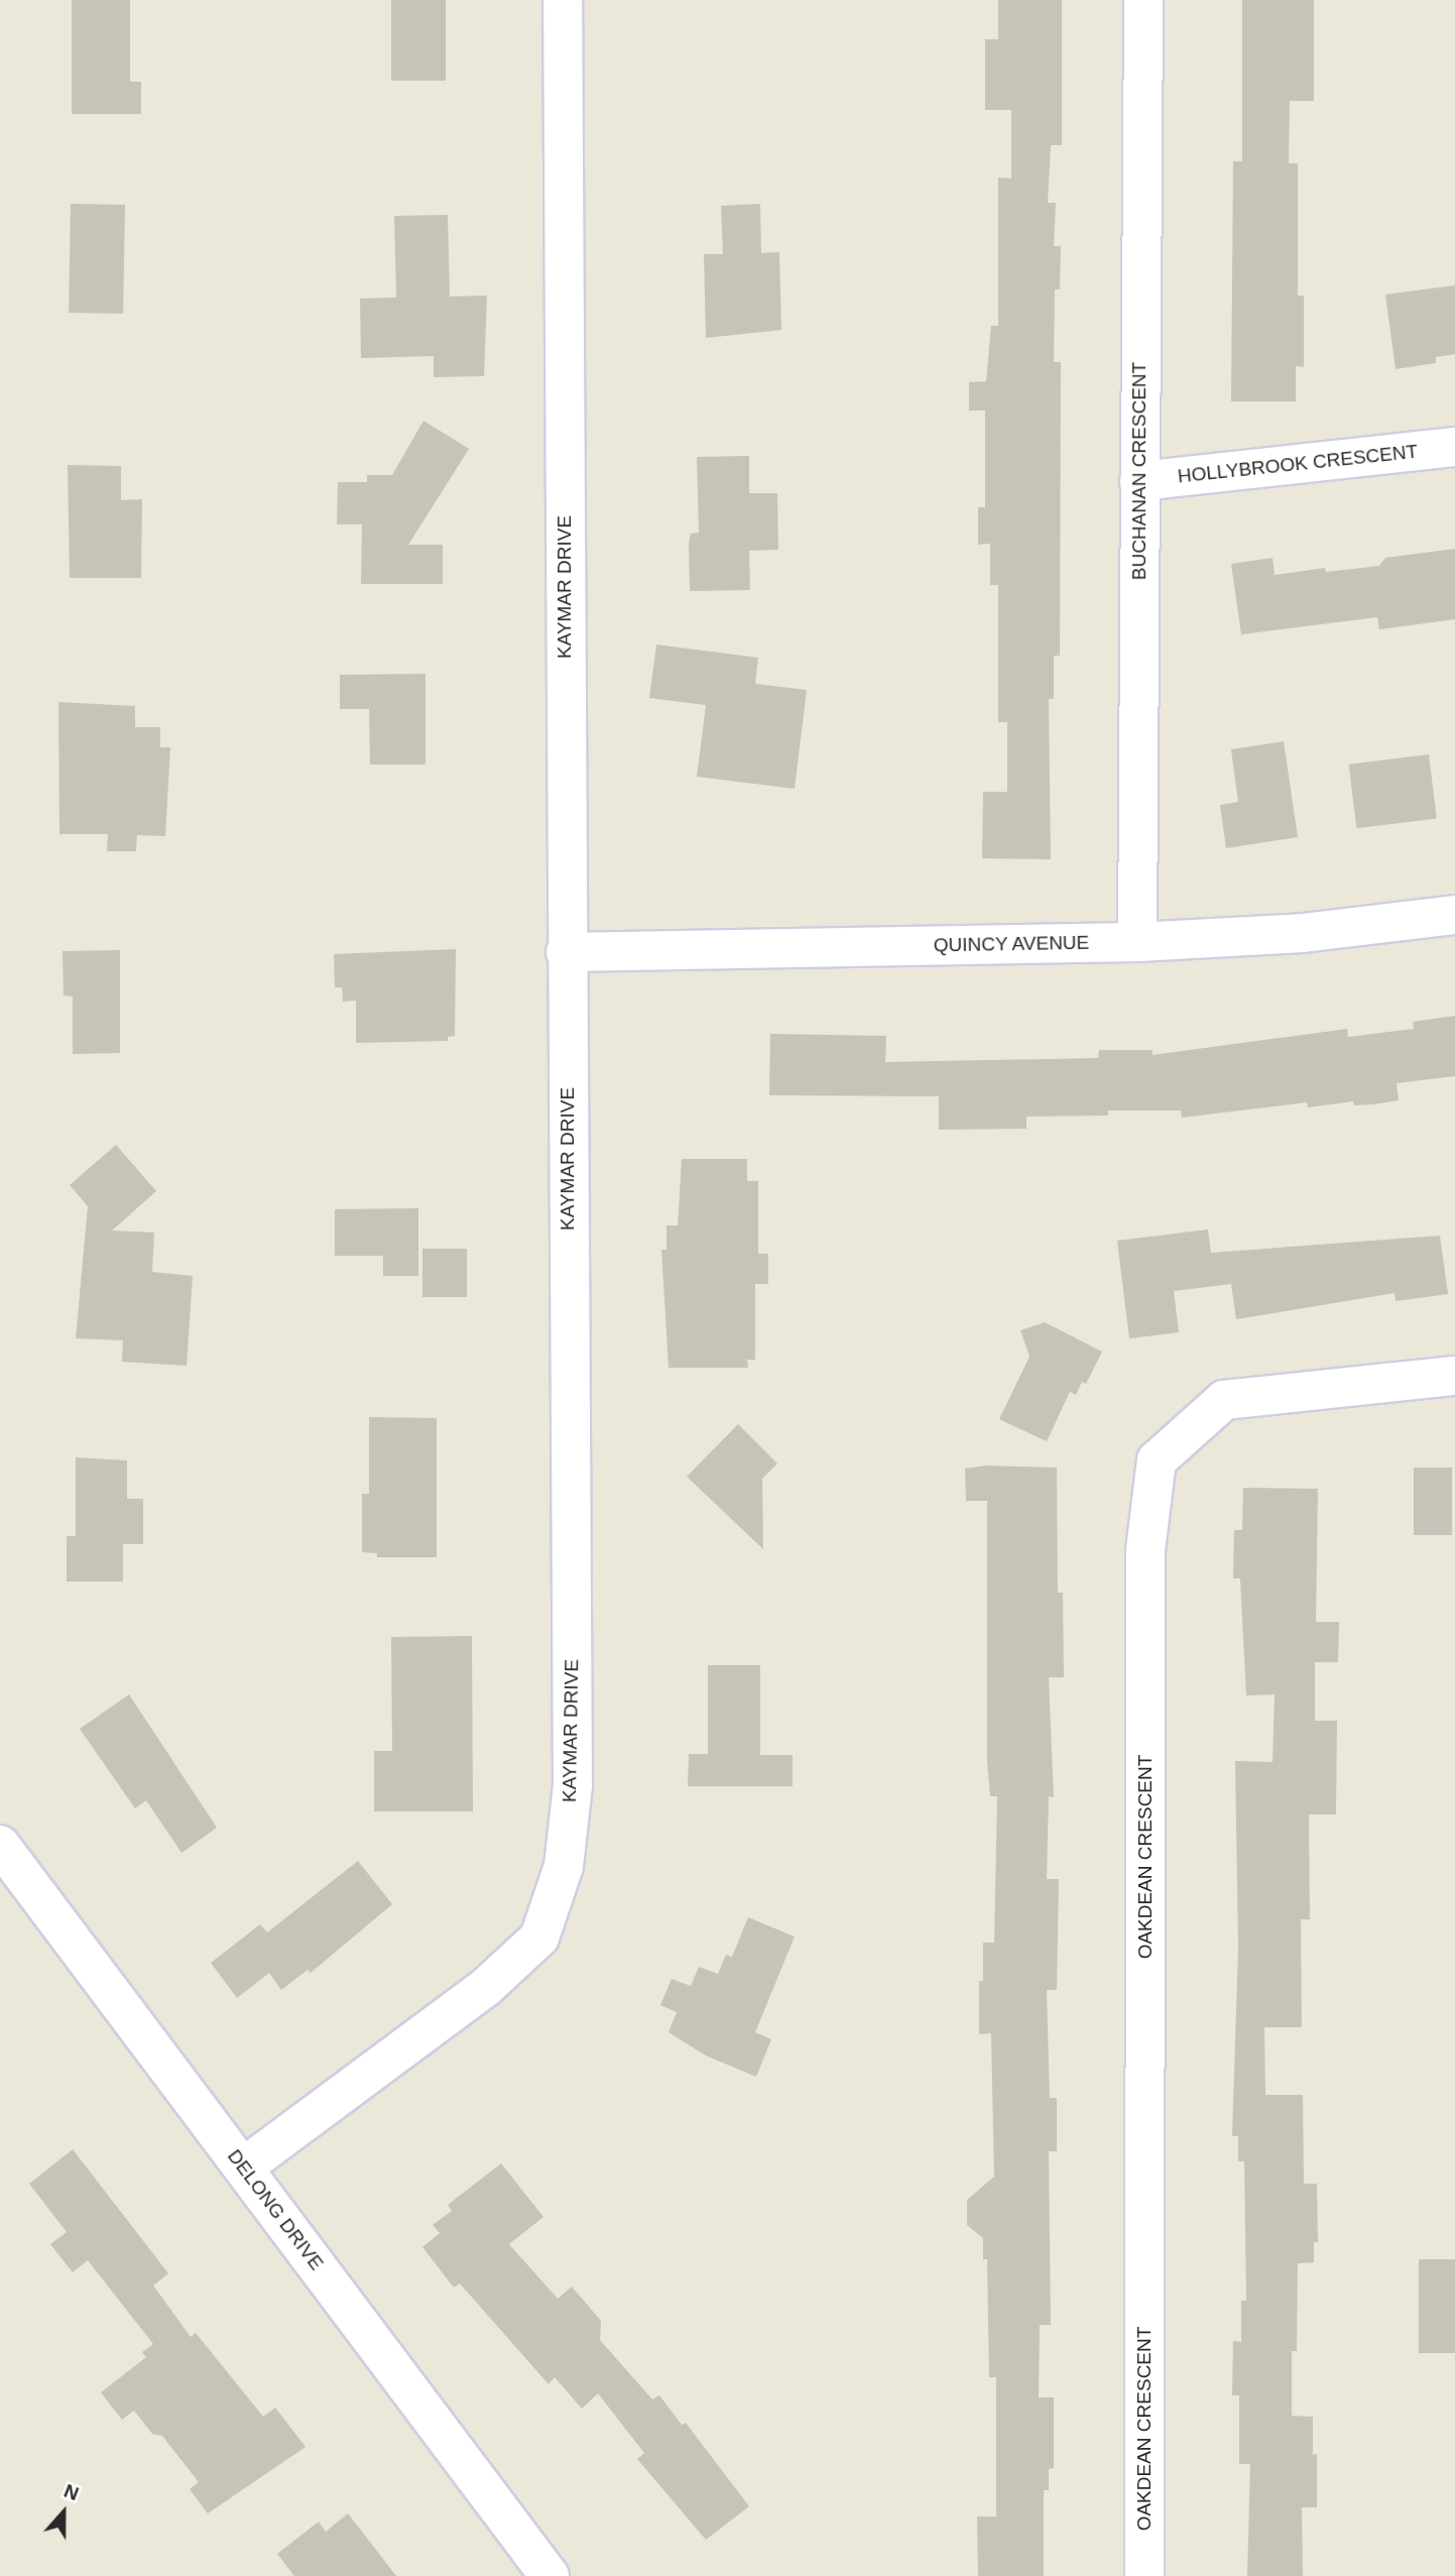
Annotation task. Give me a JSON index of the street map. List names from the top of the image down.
{
  "streets": {
    "street": [
      "HOLLYBROOK CRESCENT",
      "BUCHANAN CRESCENT",
      "KAYMAR DRIVE",
      "QUINCY AVENUE",
      "OAKDEAN CRESCENT",
      "DELONG DRIVE"
    ]
  },
  "crossings": [
    ["HOLLYBROOK CRESCENT", "BUCHANAN CRESCENT"],
    ["BUCHANAN CRESCENT", "QUINCY AVENUE"],
    ["KAYMAR DRIVE", "QUINCY AVENUE"],
    ["KAYMAR DRIVE", "DELONG DRIVE"]
  ],
  "north": "top"
}
